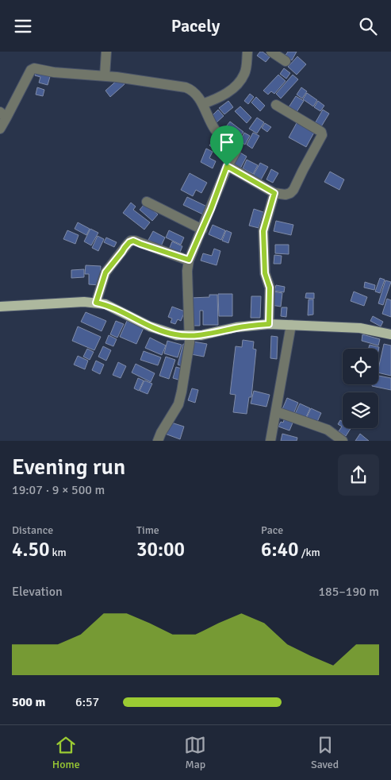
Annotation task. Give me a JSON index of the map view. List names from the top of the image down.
{
  "page": {
    "header": "Pacely",
    "heading": ["Evening run", "19:07 · 9 × 500 m"],
    "stats": [
      ["Distance", "4.50 km"],
      ["Time", "30:00"],
      ["Pace", "6:40 /km"]
    ],
    "chart": ["Elevation", "185–190 m"],
    "list": [
      {
        "name": "500 m",
        "note": "6:57"
      }
    ],
    "tabs": ["Home", "Map", "Saved"]
  }
}
